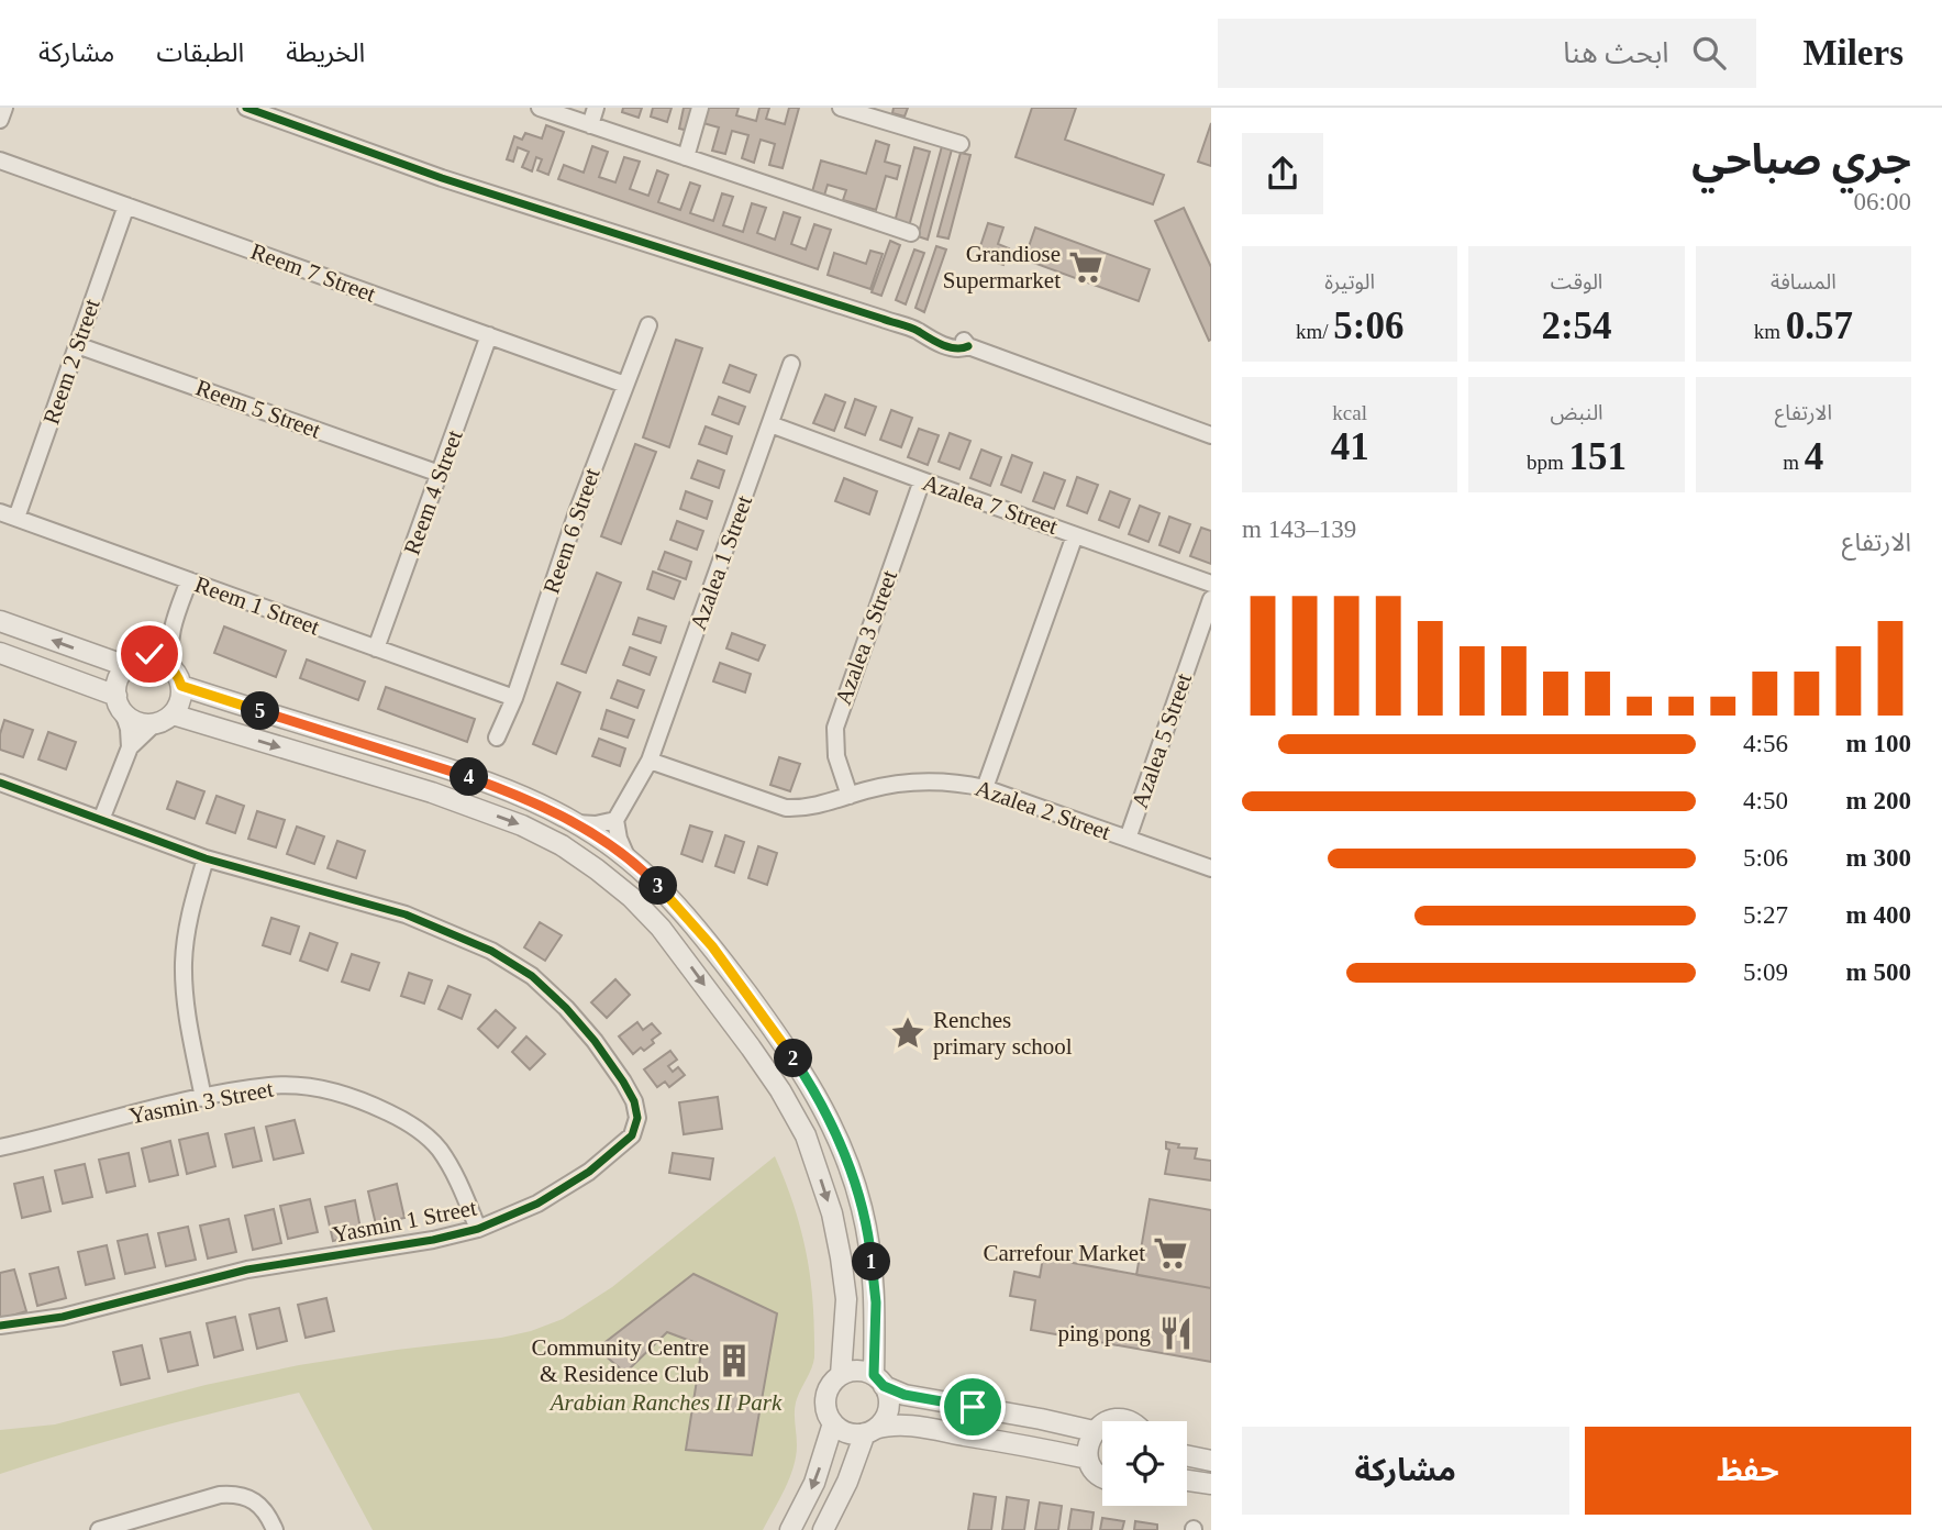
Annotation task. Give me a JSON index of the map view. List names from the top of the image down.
{
  "streets": {
    "street": [
      "Reem 7 Street",
      "Reem 2 Street",
      "Reem 5 Street",
      "Reem 4 Street",
      "Azalea 7 Street",
      "Reem 6 Street",
      "Azalea 1 Street",
      "Reem 1 Street",
      "Azalea 3 Street",
      "Azalea 5 Street",
      "Azalea 2 Street",
      "Yasmin 3 Street",
      "Yasmin 1 Street"
    ]
  },
  "crossings": [
    ["Reem 7 Street", "Reem 2 Street"],
    ["Reem 7 Street", "Reem 4 Street"],
    ["Reem 7 Street", "Reem 6 Street"],
    ["Reem 2 Street", "Reem 5 Street"],
    ["Reem 2 Street", "Reem 1 Street"],
    ["Reem 5 Street", "Reem 4 Street"],
    ["Reem 4 Street", "Reem 1 Street"],
    ["Azalea 7 Street", "Azalea 1 Street"],
    ["Azalea 7 Street", "Azalea 3 Street"],
    ["Reem 6 Street", "Reem 1 Street"],
    ["Azalea 1 Street", "Azalea 2 Street"],
    ["Azalea 3 Street", "Azalea 2 Street"],
    ["Azalea 5 Street", "Azalea 2 Street"],
    ["Yasmin 3 Street", "Yasmin 1 Street"]
  ],
  "parks": ["Arabian Ranches II Park"],
  "places": {
    "supermarket": ["Grandiose Supermarket", "Carrefour Market"],
    "place": ["Renches primary school"],
    "restaurant": ["ping pong"],
    "building": ["Community Centre & Residence Club"]
  },
  "page": {
    "header": "Milers",
    "search": "ابحث هنا",
    "nav": ["الخريطة", "الطبقات", "مشاركة"],
    "heading": ["جري صباحي", "06:00"],
    "stats": [
      ["المسافة", "0.57 km"],
      ["الوقت", "2:54"],
      ["الوتيرة", "5:06 /km"],
      ["الارتفاع", "4 m"],
      ["النبض", "151 bpm"],
      ["kcal", "41"]
    ],
    "chart": ["الارتفاع", "139–143 m"],
    "pins": [
      "5",
      "4",
      "3",
      "2",
      "1"
    ],
    "list": [
      {
        "name": "100 m",
        "note": "4:56"
      },
      {
        "name": "200 m",
        "note": "4:50"
      },
      {
        "name": "300 m",
        "note": "5:06"
      },
      {
        "name": "400 m",
        "note": "5:27"
      },
      {
        "name": "500 m",
        "note": "5:09"
      }
    ],
    "buttons": ["حفظ", "مشاركة"]
  }
}
